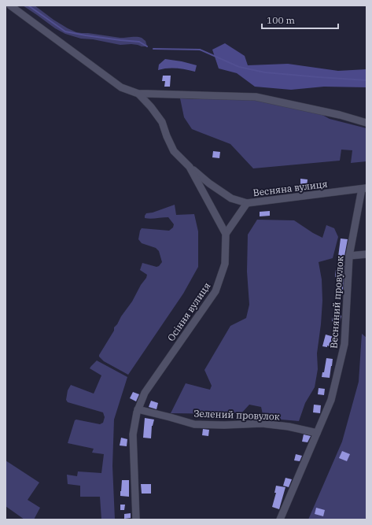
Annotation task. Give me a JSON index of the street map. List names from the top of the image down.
{
  "streets": {
    "street": [
      "Весняна вулиця",
      "Весняний провулок",
      "Осіння вулиця",
      "Зелений провулок"
    ]
  },
  "crossings": [
    ["Весняна вулиця", "Весняний провулок"],
    ["Весняна вулиця", "Осіння вулиця"],
    ["Весняний провулок", "Зелений провулок"],
    ["Осіння вулиця", "Зелений провулок"]
  ],
  "scale_bar": "100 m"
}
